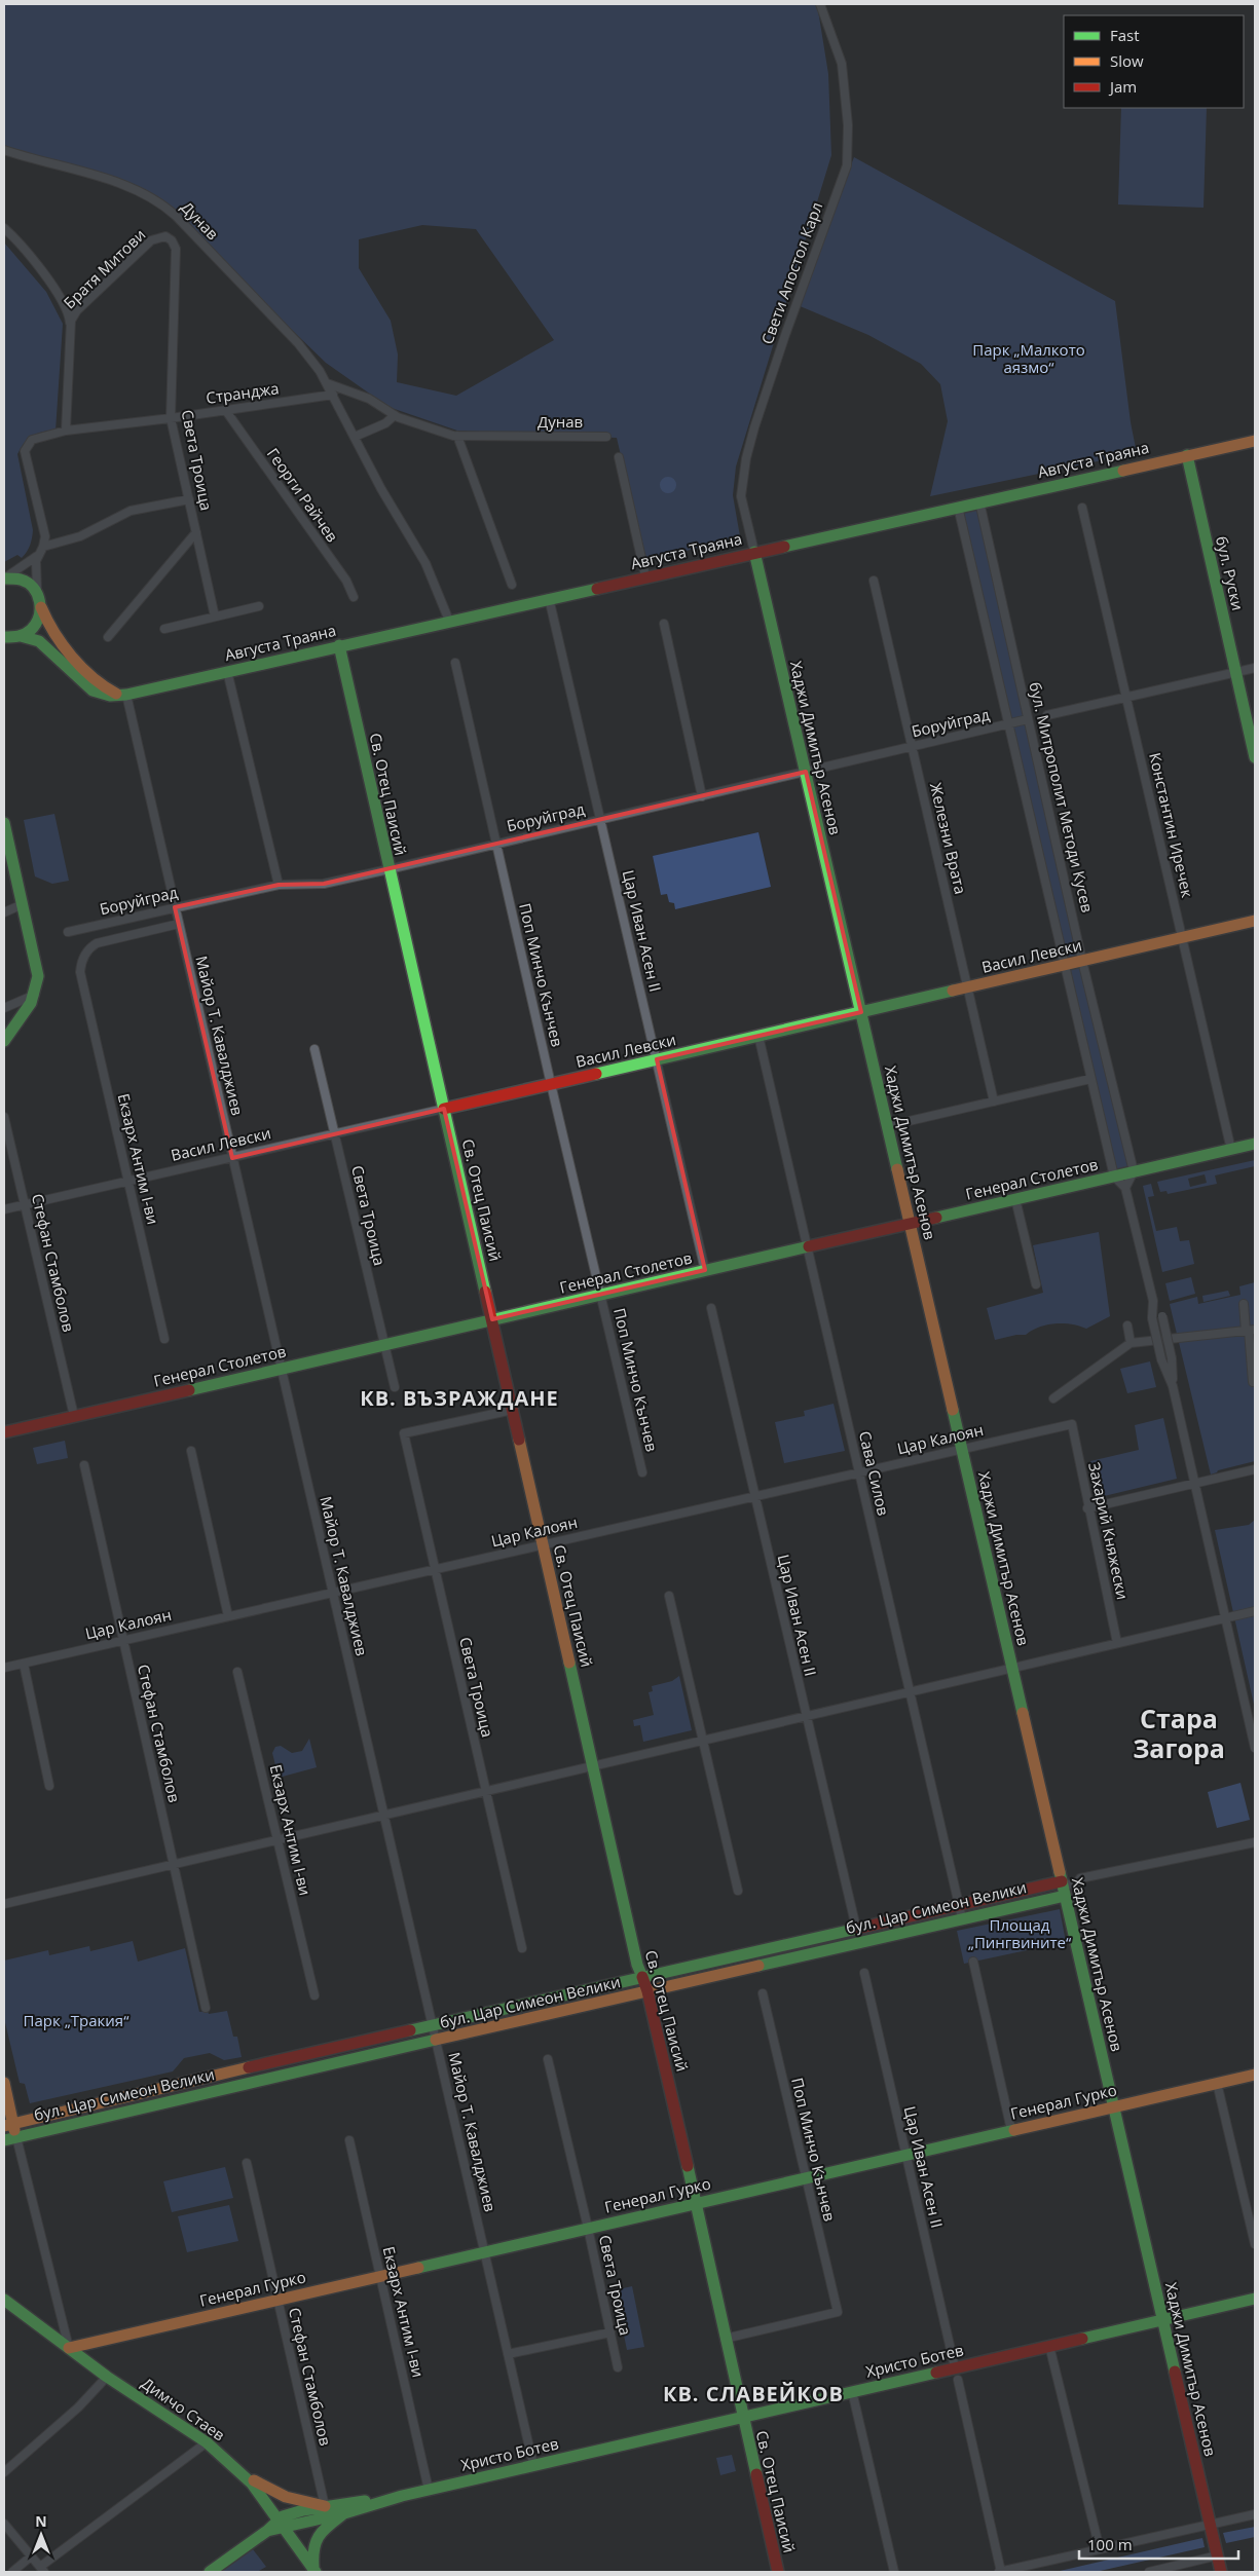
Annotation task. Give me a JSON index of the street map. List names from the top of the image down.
{
  "streets": {
    "street": [
      "Дунав",
      "Братя Митови",
      "Свети Апостол Карл",
      "Странджа",
      "Света Троица",
      "Августа Траяна",
      "Георги Райчев",
      "бул. Руски",
      "Боруйград",
      "Хаджи Димитър Асенов",
      "Св. Отец Паисий",
      "бул. Митрополит Методи Кусев",
      "Константин Иречек",
      "Железни Врата",
      "Цар Иван Асен II",
      "Васил Левски",
      "Поп Минчо Кънчев",
      "Майор Т. Кавалджиев",
      "Екзарх Антим I-ви",
      "Генерал Столетов",
      "Стефан Стамболов",
      "Цар Калоян",
      "Сава Силов",
      "Захарий Княжески",
      "бул. Цар Симеон Велики",
      "Генерал Гурко",
      "Христо Ботев",
      "Димчо Стаев"
    ]
  },
  "crossings": [
    ["Дунав", "Странджа"],
    ["Братя Митови", "Странджа"],
    ["Братя Митови", "Света Троица"],
    ["Свети Апостол Карл", "Августа Траяна"],
    ["Свети Апостол Карл", "Хаджи Димитър Асенов"],
    ["Странджа", "Света Троица"],
    ["Странджа", "Георги Райчев"],
    ["Света Троица", "Св. Отец Паисий"],
    ["Света Троица", "Васил Левски"],
    ["Света Троица", "Генерал Столетов"],
    ["Света Троица", "Цар Калоян"],
    ["Света Троица", "Генерал Гурко"],
    ["Августа Траяна", "бул. Руски"],
    ["Августа Траяна", "Хаджи Димитър Асенов"],
    ["Августа Траяна", "Св. Отец Паисий"],
    ["Августа Траяна", "бул. Митрополит Методи Кусев"],
    ["Августа Траяна", "Цар Иван Асен II"],
    ["Августа Траяна", "Майор Т. Кавалджиев"],
    ["Боруйград", "Хаджи Димитър Асенов"],
    ["Боруйград", "Св. Отец Паисий"],
    ["Боруйград", "бул. Митрополит Методи Кусев"],
    ["Боруйград", "Железни Врата"],
    ["Боруйград", "Цар Иван Асен II"],
    ["Боруйград", "Поп Минчо Кънчев"],
    ["Боруйград", "Майор Т. Кавалджиев"],
    ["Хаджи Димитър Асенов", "Васил Левски"],
    ["Хаджи Димитър Асенов", "Генерал Столетов"],
    ["Хаджи Димитър Асенов", "Цар Калоян"],
    ["Хаджи Димитър Асенов", "бул. Цар Симеон Велики"],
    ["Хаджи Димитър Асенов", "Генерал Гурко"],
    ["Хаджи Димитър Асенов", "Христо Ботев"],
    ["Св. Отец Паисий", "Васил Левски"],
    ["Св. Отец Паисий", "Поп Минчо Кънчев"],
    ["Св. Отец Паисий", "Генерал Столетов"],
    ["Св. Отец Паисий", "Цар Калоян"],
    ["Св. Отец Паисий", "бул. Цар Симеон Велики"],
    ["Св. Отец Паисий", "Генерал Гурко"],
    ["Св. Отец Паисий", "Христо Ботев"],
    ["бул. Митрополит Методи Кусев", "Васил Левски"],
    ["бул. Митрополит Методи Кусев", "Генерал Столетов"],
    ["Константин Иречек", "Васил Левски"],
    ["Константин Иречек", "Генерал Столетов"],
    ["Железни Врата", "Васил Левски"],
    ["Цар Иван Асен II", "Васил Левски"],
    ["Цар Иван Асен II", "Генерал Столетов"],
    ["Цар Иван Асен II", "Цар Калоян"],
    ["Цар Иван Асен II", "бул. Цар Симеон Велики"],
    ["Цар Иван Асен II", "Генерал Гурко"],
    ["Цар Иван Асен II", "Христо Ботев"],
    ["Васил Левски", "Поп Минчо Кънчев"],
    ["Васил Левски", "Майор Т. Кавалджиев"],
    ["Васил Левски", "Екзарх Антим I-ви"],
    ["Васил Левски", "Стефан Стамболов"],
    ["Васил Левски", "Сава Силов"],
    ["Поп Минчо Кънчев", "Генерал Столетов"],
    ["Поп Минчо Кънчев", "Генерал Гурко"],
    ["Майор Т. Кавалджиев", "Екзарх Антим I-ви"],
    ["Майор Т. Кавалджиев", "Генерал Столетов"],
    ["Майор Т. Кавалджиев", "Цар Калоян"],
    ["Майор Т. Кавалджиев", "бул. Цар Симеон Велики"],
    ["Майор Т. Кавалджиев", "Генерал Гурко"],
    ["Майор Т. Кавалджиев", "Христо Ботев"],
    ["Екзарх Антим I-ви", "Генерал Гурко"],
    ["Екзарх Антим I-ви", "Христо Ботев"],
    ["Генерал Столетов", "Стефан Стамболов"],
    ["Генерал Столетов", "Сава Силов"],
    ["Стефан Стамболов", "Цар Калоян"],
    ["Стефан Стамболов", "Генерал Гурко"],
    ["Стефан Стамболов", "Христо Ботев"],
    ["Цар Калоян", "Сава Силов"],
    ["Цар Калоян", "Захарий Княжески"],
    ["Сава Силов", "бул. Цар Симеон Велики"],
    ["Генерал Гурко", "Димчо Стаев"],
    ["Христо Ботев", "Димчо Стаев"]
  ],
  "districts": ["КВ. ВЪЗРАЖДАНЕ", "Стара Загора", "КВ. СЛАВЕЙКОВ"],
  "parks": ["Парк „Малкото аязмо“", "Площад „Пингвините“", "Парк „Тракия“"],
  "legend": ["Fast", "Slow", "Jam"],
  "scale_bar": "100 m",
  "north": "top"
}
